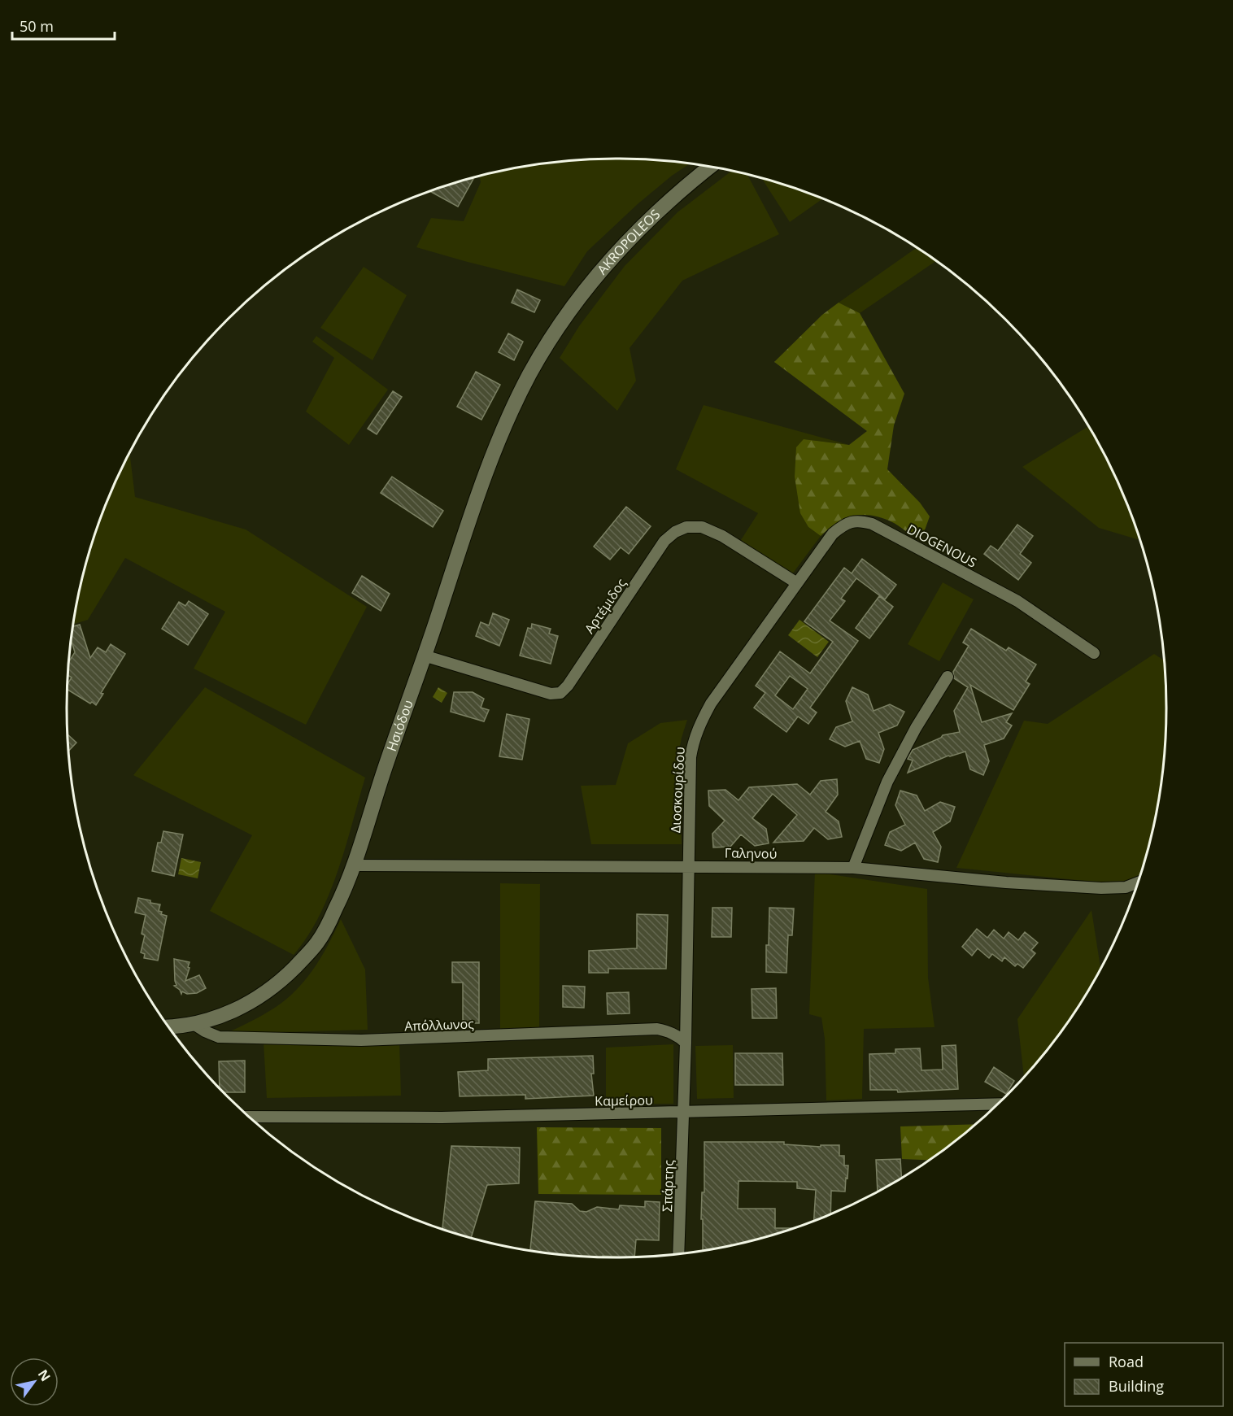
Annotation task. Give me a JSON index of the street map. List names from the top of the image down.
{
  "streets": {
    "street": [
      "AKROPOLEOS",
      "DIOGENOUS",
      "Αρτέμιδος",
      "Ησιόδου",
      "Διοσκουρίδου",
      "Γαληνού",
      "Απόλλωνος",
      "Καμείρου",
      "Σπάρτης"
    ]
  },
  "crossings": [
    ["AKROPOLEOS", "Ησιόδου"],
    ["DIOGENOUS", "Διοσκουρίδου"],
    ["Αρτέμιδος", "Ησιόδου"],
    ["Αρτέμιδος", "Διοσκουρίδου"],
    ["Ησιόδου", "Γαληνού"],
    ["Ησιόδου", "Απόλλωνος"],
    ["Διοσκουρίδου", "Γαληνού"],
    ["Διοσκουρίδου", "Απόλλωνος"],
    ["Διοσκουρίδου", "Καμείρου"],
    ["Διοσκουρίδου", "Σπάρτης"],
    ["Καμείρου", "Σπάρτης"]
  ],
  "legend": ["Road", "Building"],
  "scale_bar": "50 m",
  "north": "top right"
}
